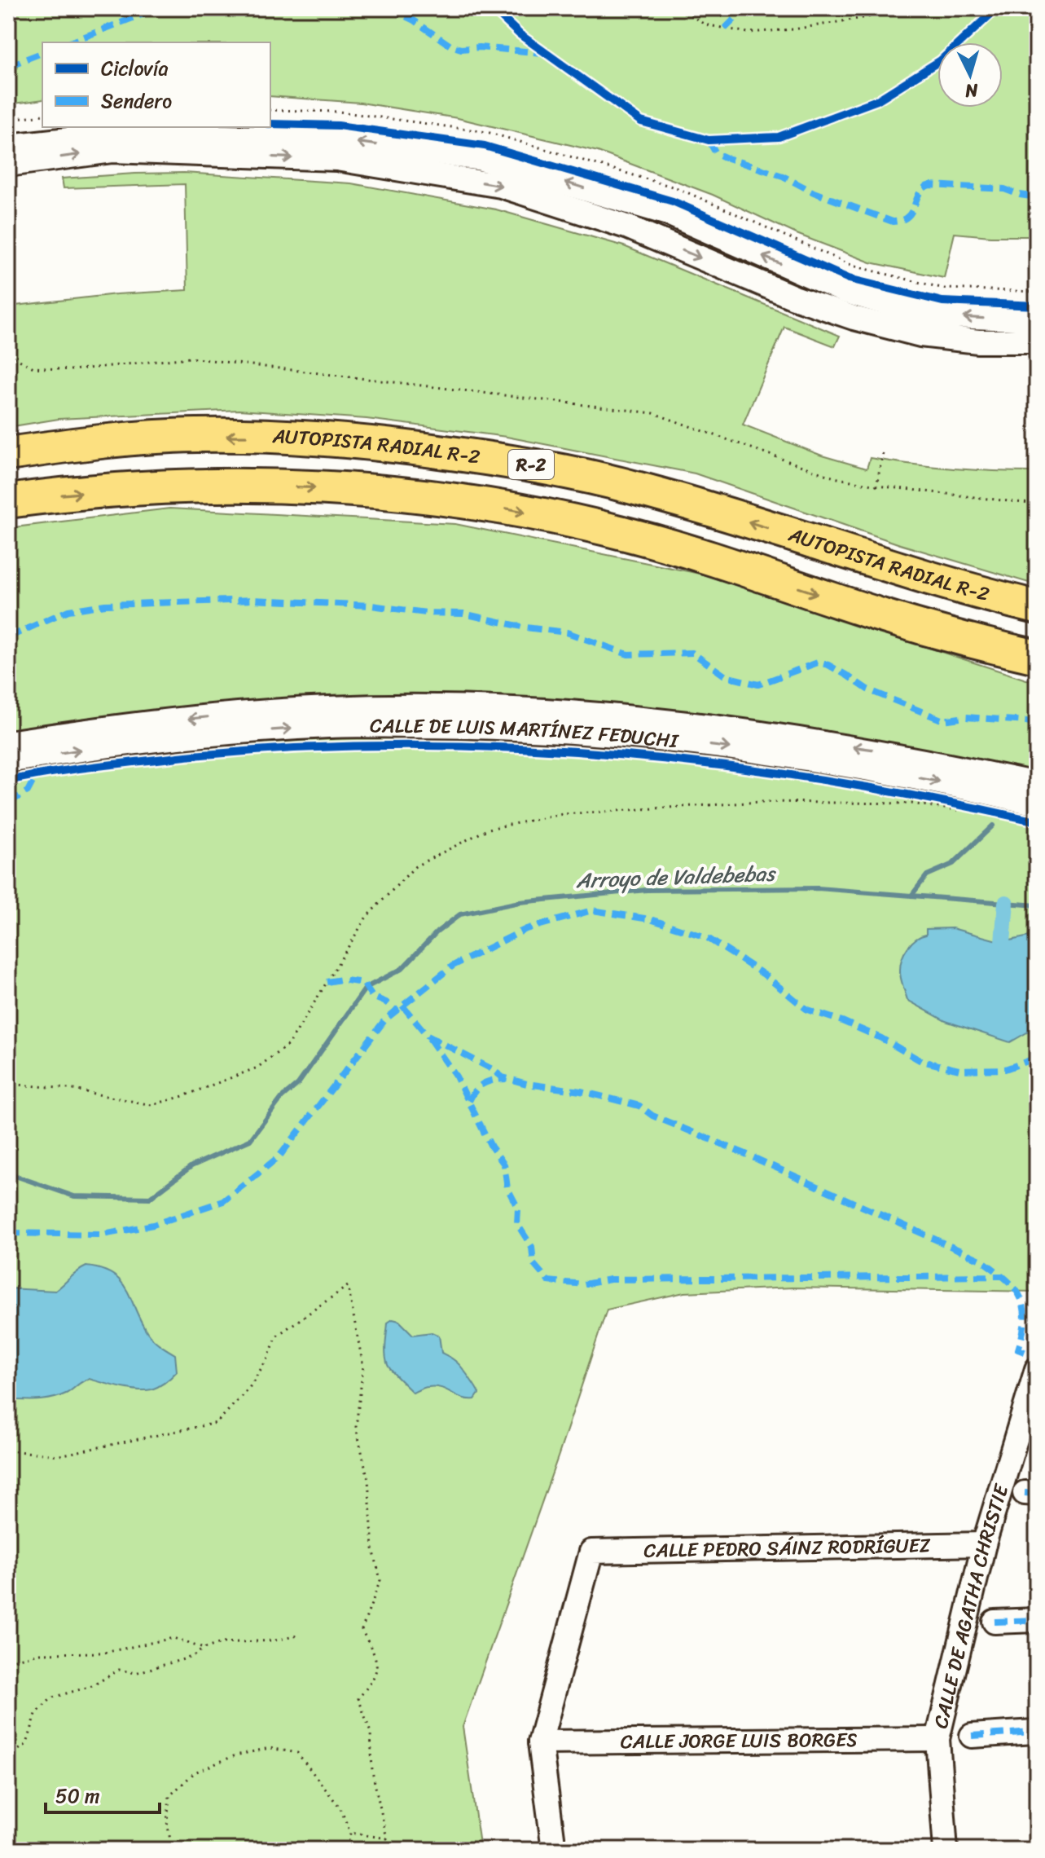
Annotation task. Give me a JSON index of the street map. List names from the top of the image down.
{
  "streets": {
    "highway": ["AUTOPISTA RADIAL R-2", "R-2"],
    "street": [
      "CALLE DE LUIS MARTÍNEZ FEDUCHI",
      "CALLE PEDRO SÁINZ RODRÍGUEZ",
      "CALLE DE AGATHA CHRISTIE",
      "CALLE JORGE LUIS BORGES"
    ]
  },
  "crossings": [
    ["CALLE PEDRO SÁINZ RODRÍGUEZ", "CALLE DE AGATHA CHRISTIE"],
    ["CALLE PEDRO SÁINZ RODRÍGUEZ", "CALLE JORGE LUIS BORGES"],
    ["CALLE DE AGATHA CHRISTIE", "CALLE JORGE LUIS BORGES"]
  ],
  "water": ["Arroyo de Valdebebas"],
  "legend": ["Ciclovía", "Sendero"],
  "scale_bar": "50 m",
  "north": "bottom"
}
